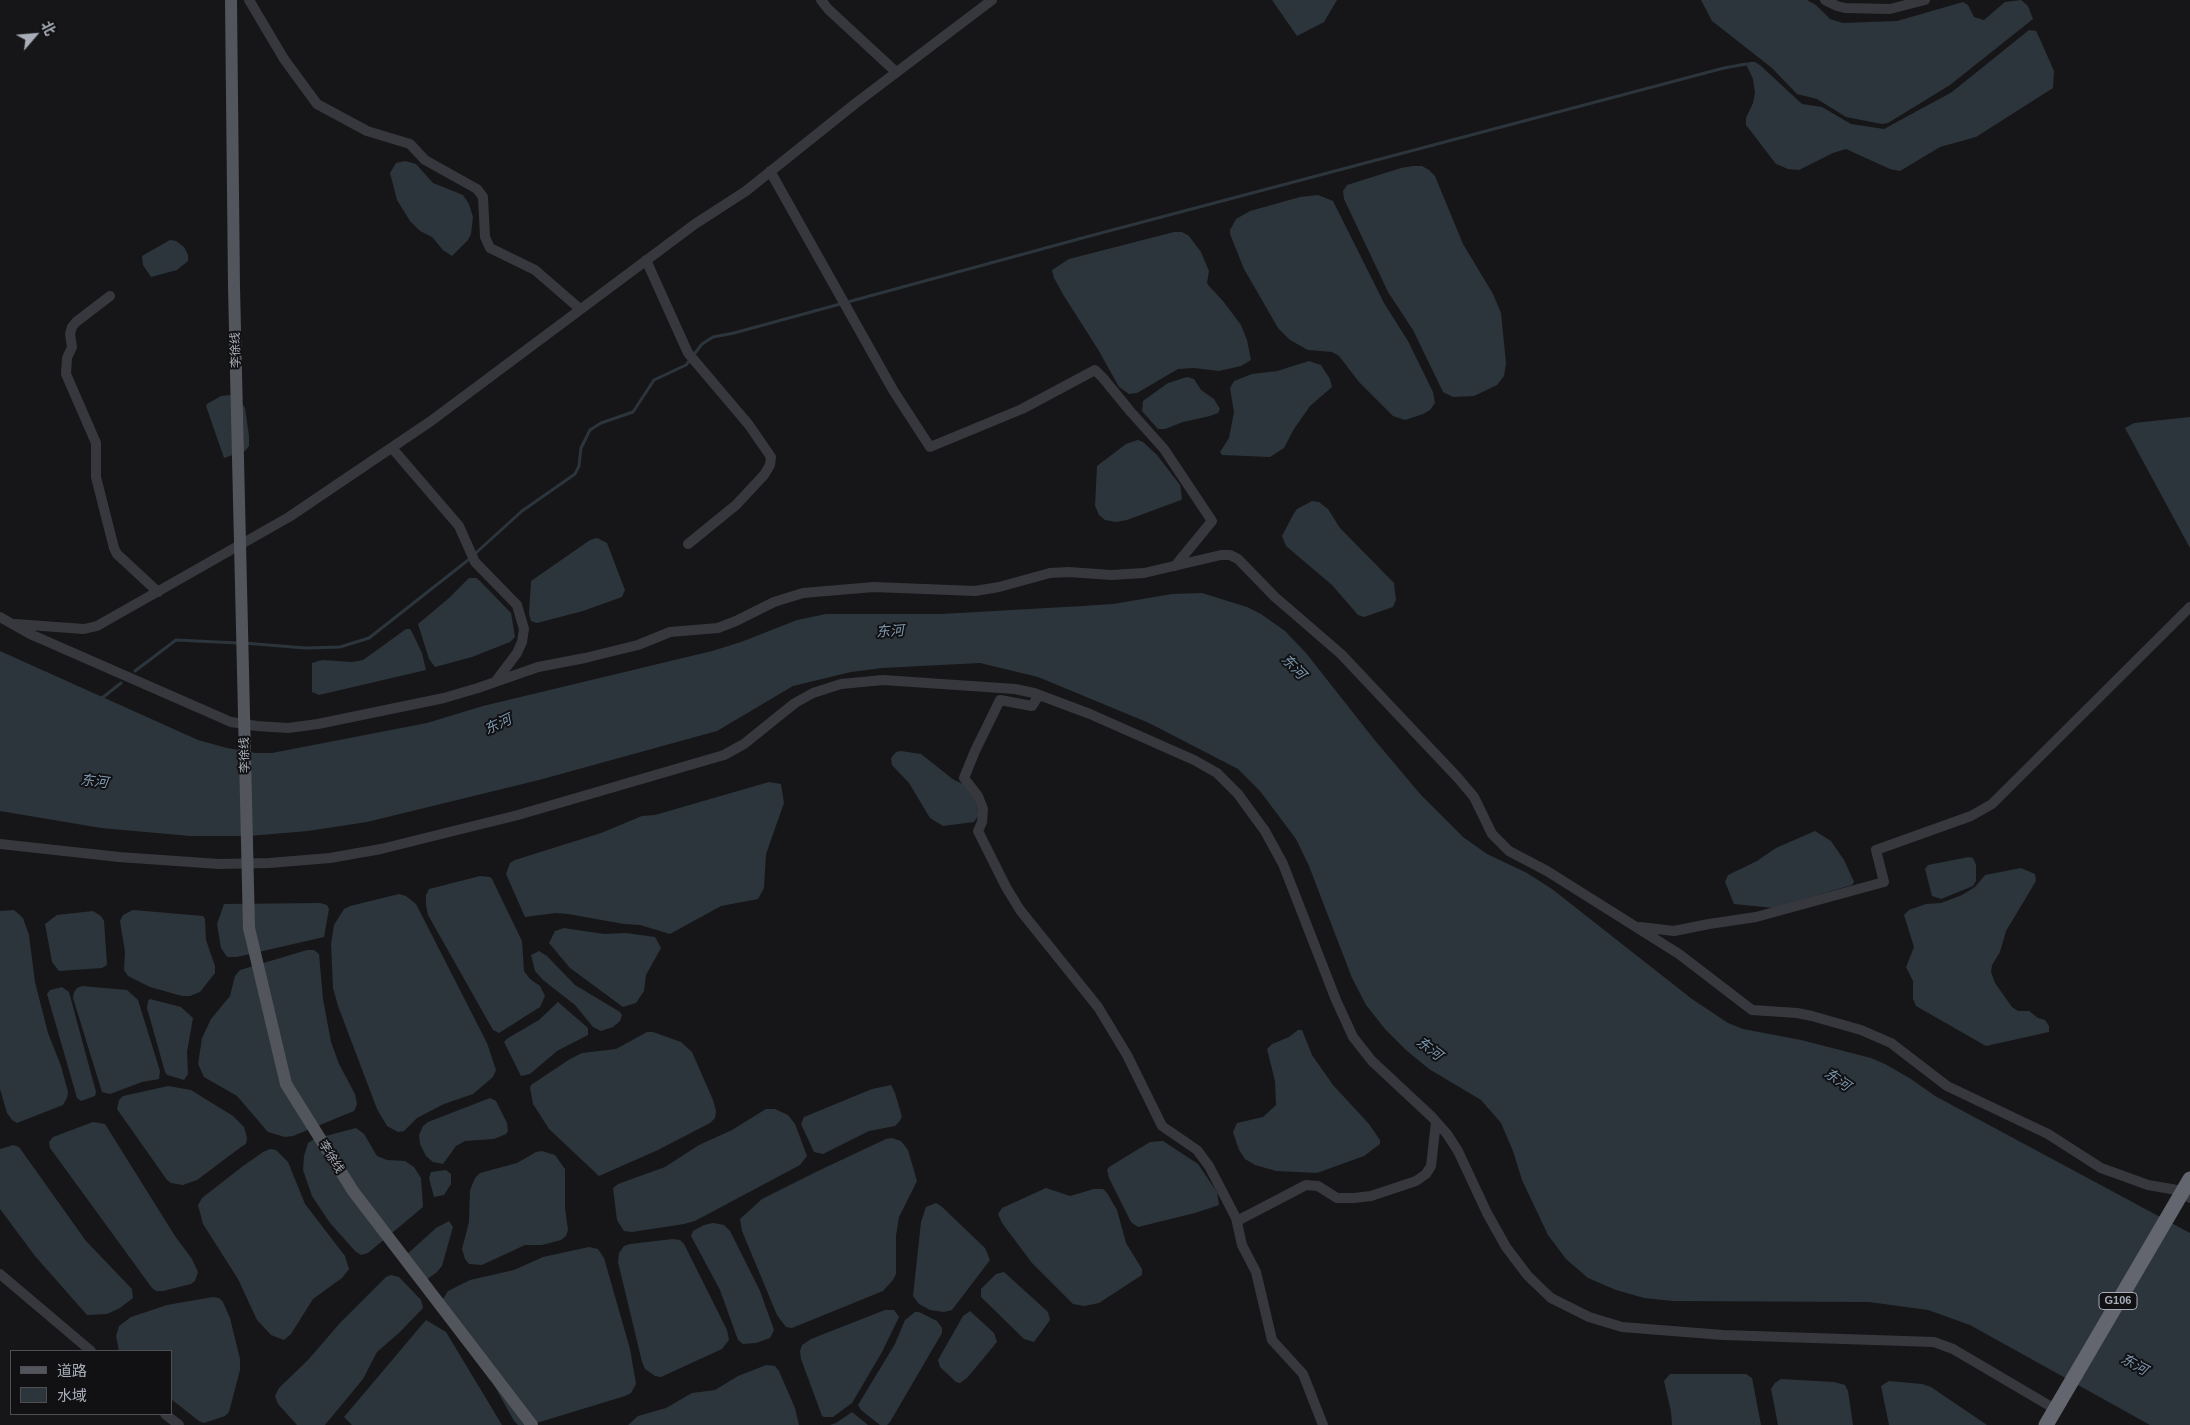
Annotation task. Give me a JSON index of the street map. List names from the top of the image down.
{
  "streets": {
    "highway": ["G106"],
    "main road": ["李徐线"]
  },
  "water": ["东河"],
  "legend": ["道路", "水域"],
  "north": "top right"
}
